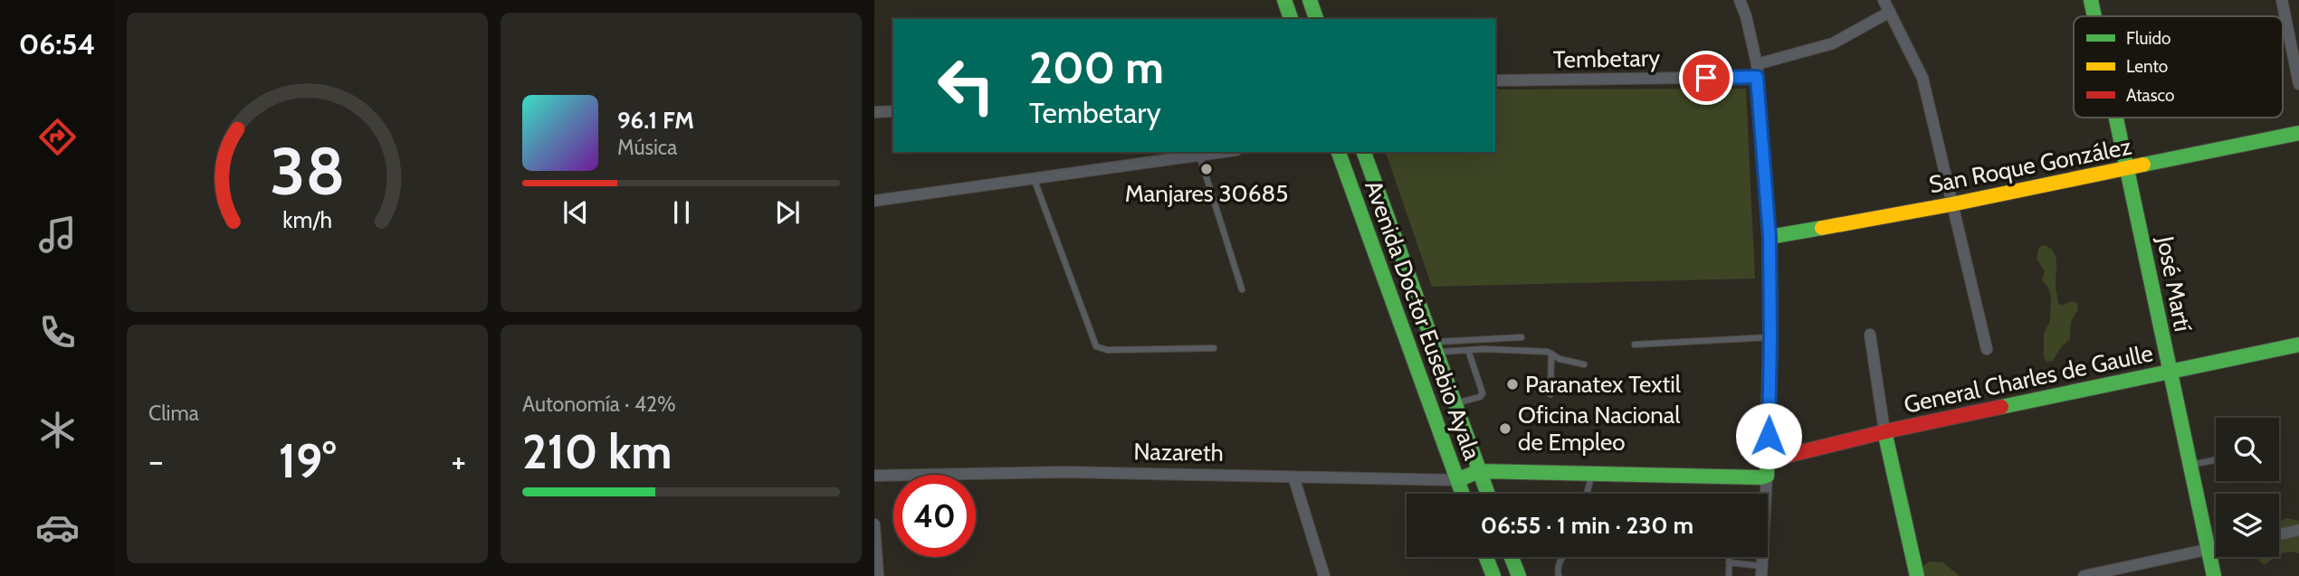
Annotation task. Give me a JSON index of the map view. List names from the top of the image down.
{
  "streets": {
    "main road": [
      "San Roque González",
      "José Martí",
      "Avenida Doctor Eusebio Ayala",
      "General Charles de Gaulle",
      "Nazareth"
    ],
    "street": ["Tembetary"]
  },
  "crossings": [
    ["San Roque González", "José Martí"],
    ["José Martí", "General Charles de Gaulle"],
    ["Avenida Doctor Eusebio Ayala", "General Charles de Gaulle"],
    ["Avenida Doctor Eusebio Ayala", "Nazareth"],
    ["General Charles de Gaulle", "Nazareth"]
  ],
  "places": ["Manjares 30685", "Paranatex Textil", "Oficina Nacional de Empleo"],
  "legend": ["Fluido", "Lento", "Atasco"],
  "page": {
    "tabs": "06:54",
    "turn": ["200 m", "Tembetary"],
    "song": ["96.1 FM", "Música"],
    "tile": [
      "Clima",
      ["Autonomía · 42%", "210 km"]
    ],
    "heat": ["−", "19°", "+"],
    "limit": "40",
    "trip": "06:55 · 1 min · 230 m",
    "gauge": ["38", "km/h"]
  }
}
